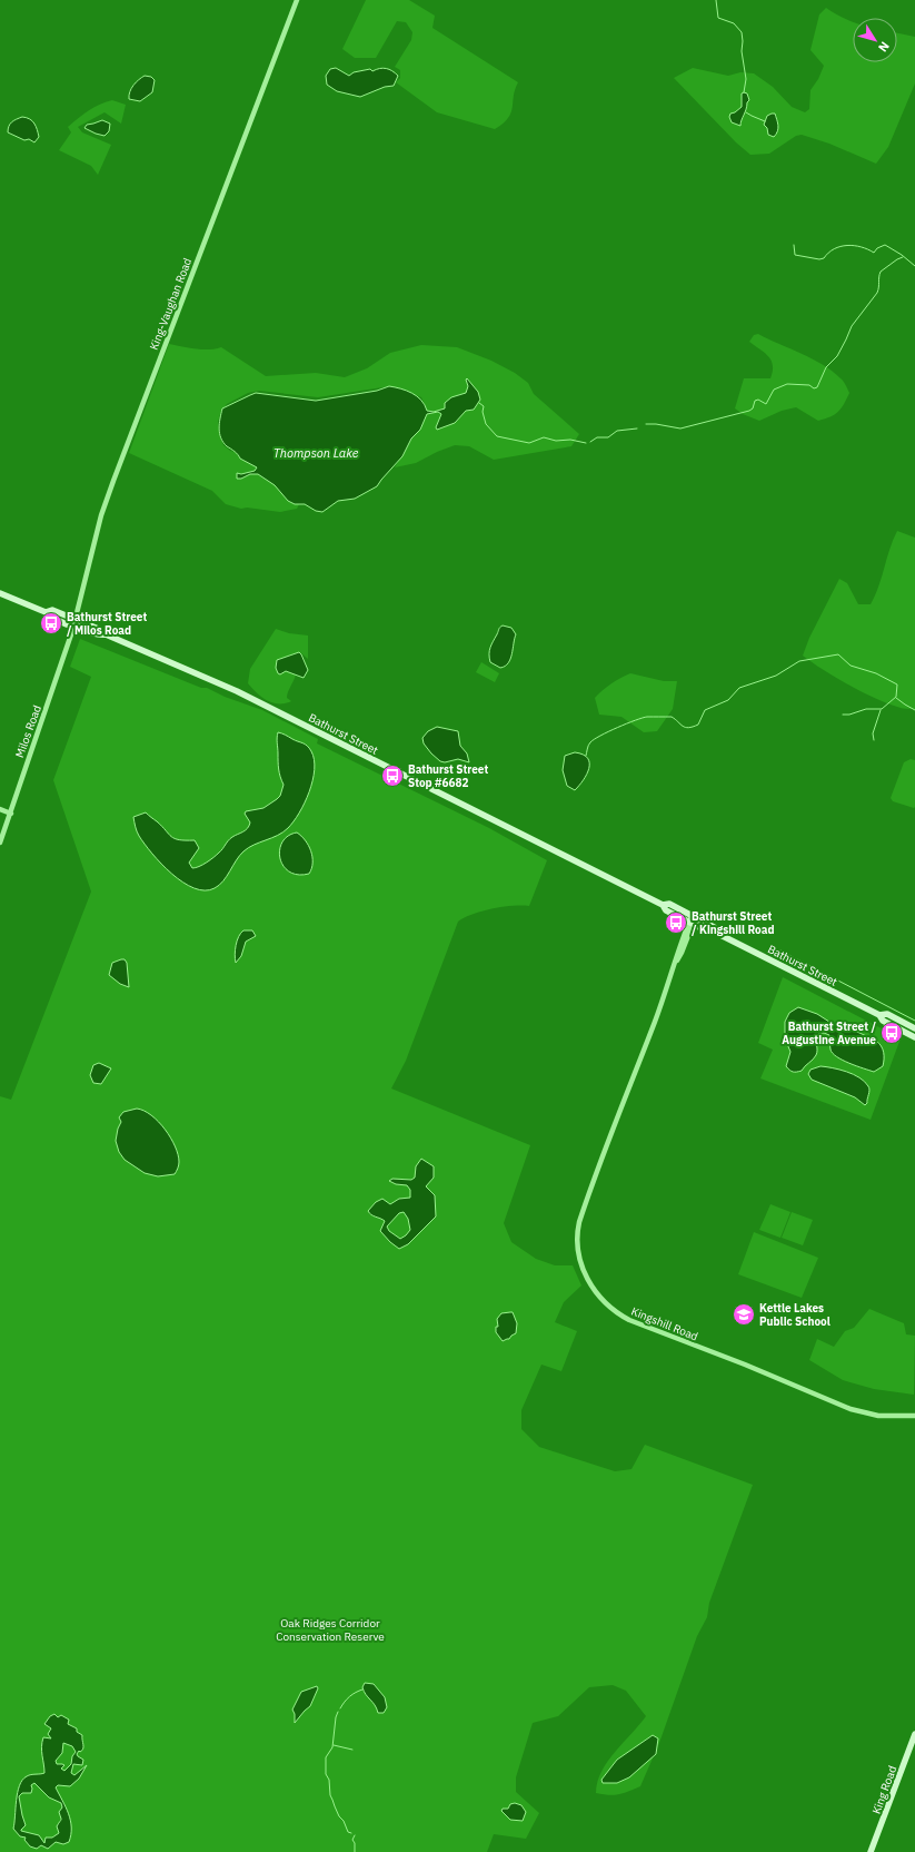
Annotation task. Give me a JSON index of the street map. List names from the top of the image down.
{
  "streets": {
    "main road": ["Bathurst Street", "King Road"],
    "street": ["King-Vaughan Road", "Milos Road", "Kingshill Road"]
  },
  "crossings": [
    ["King-Vaughan Road", "Milos Road"],
    ["King-Vaughan Road", "Bathurst Street"],
    ["Milos Road", "Bathurst Street"],
    ["Bathurst Street", "Kingshill Road"]
  ],
  "water": ["Thompson Lake"],
  "parks": ["Oak Ridges Corridor Conservation Reserve"],
  "places": {
    "bus stop": [
      "Bathurst Street / Milos Road",
      "Bathurst Street Stop #6682",
      "Bathurst Street / Kingshill Road",
      "Bathurst Street / Augustine Avenue"
    ],
    "school or university": ["Kettle Lakes Public School"]
  },
  "north": "bottom right"
}
